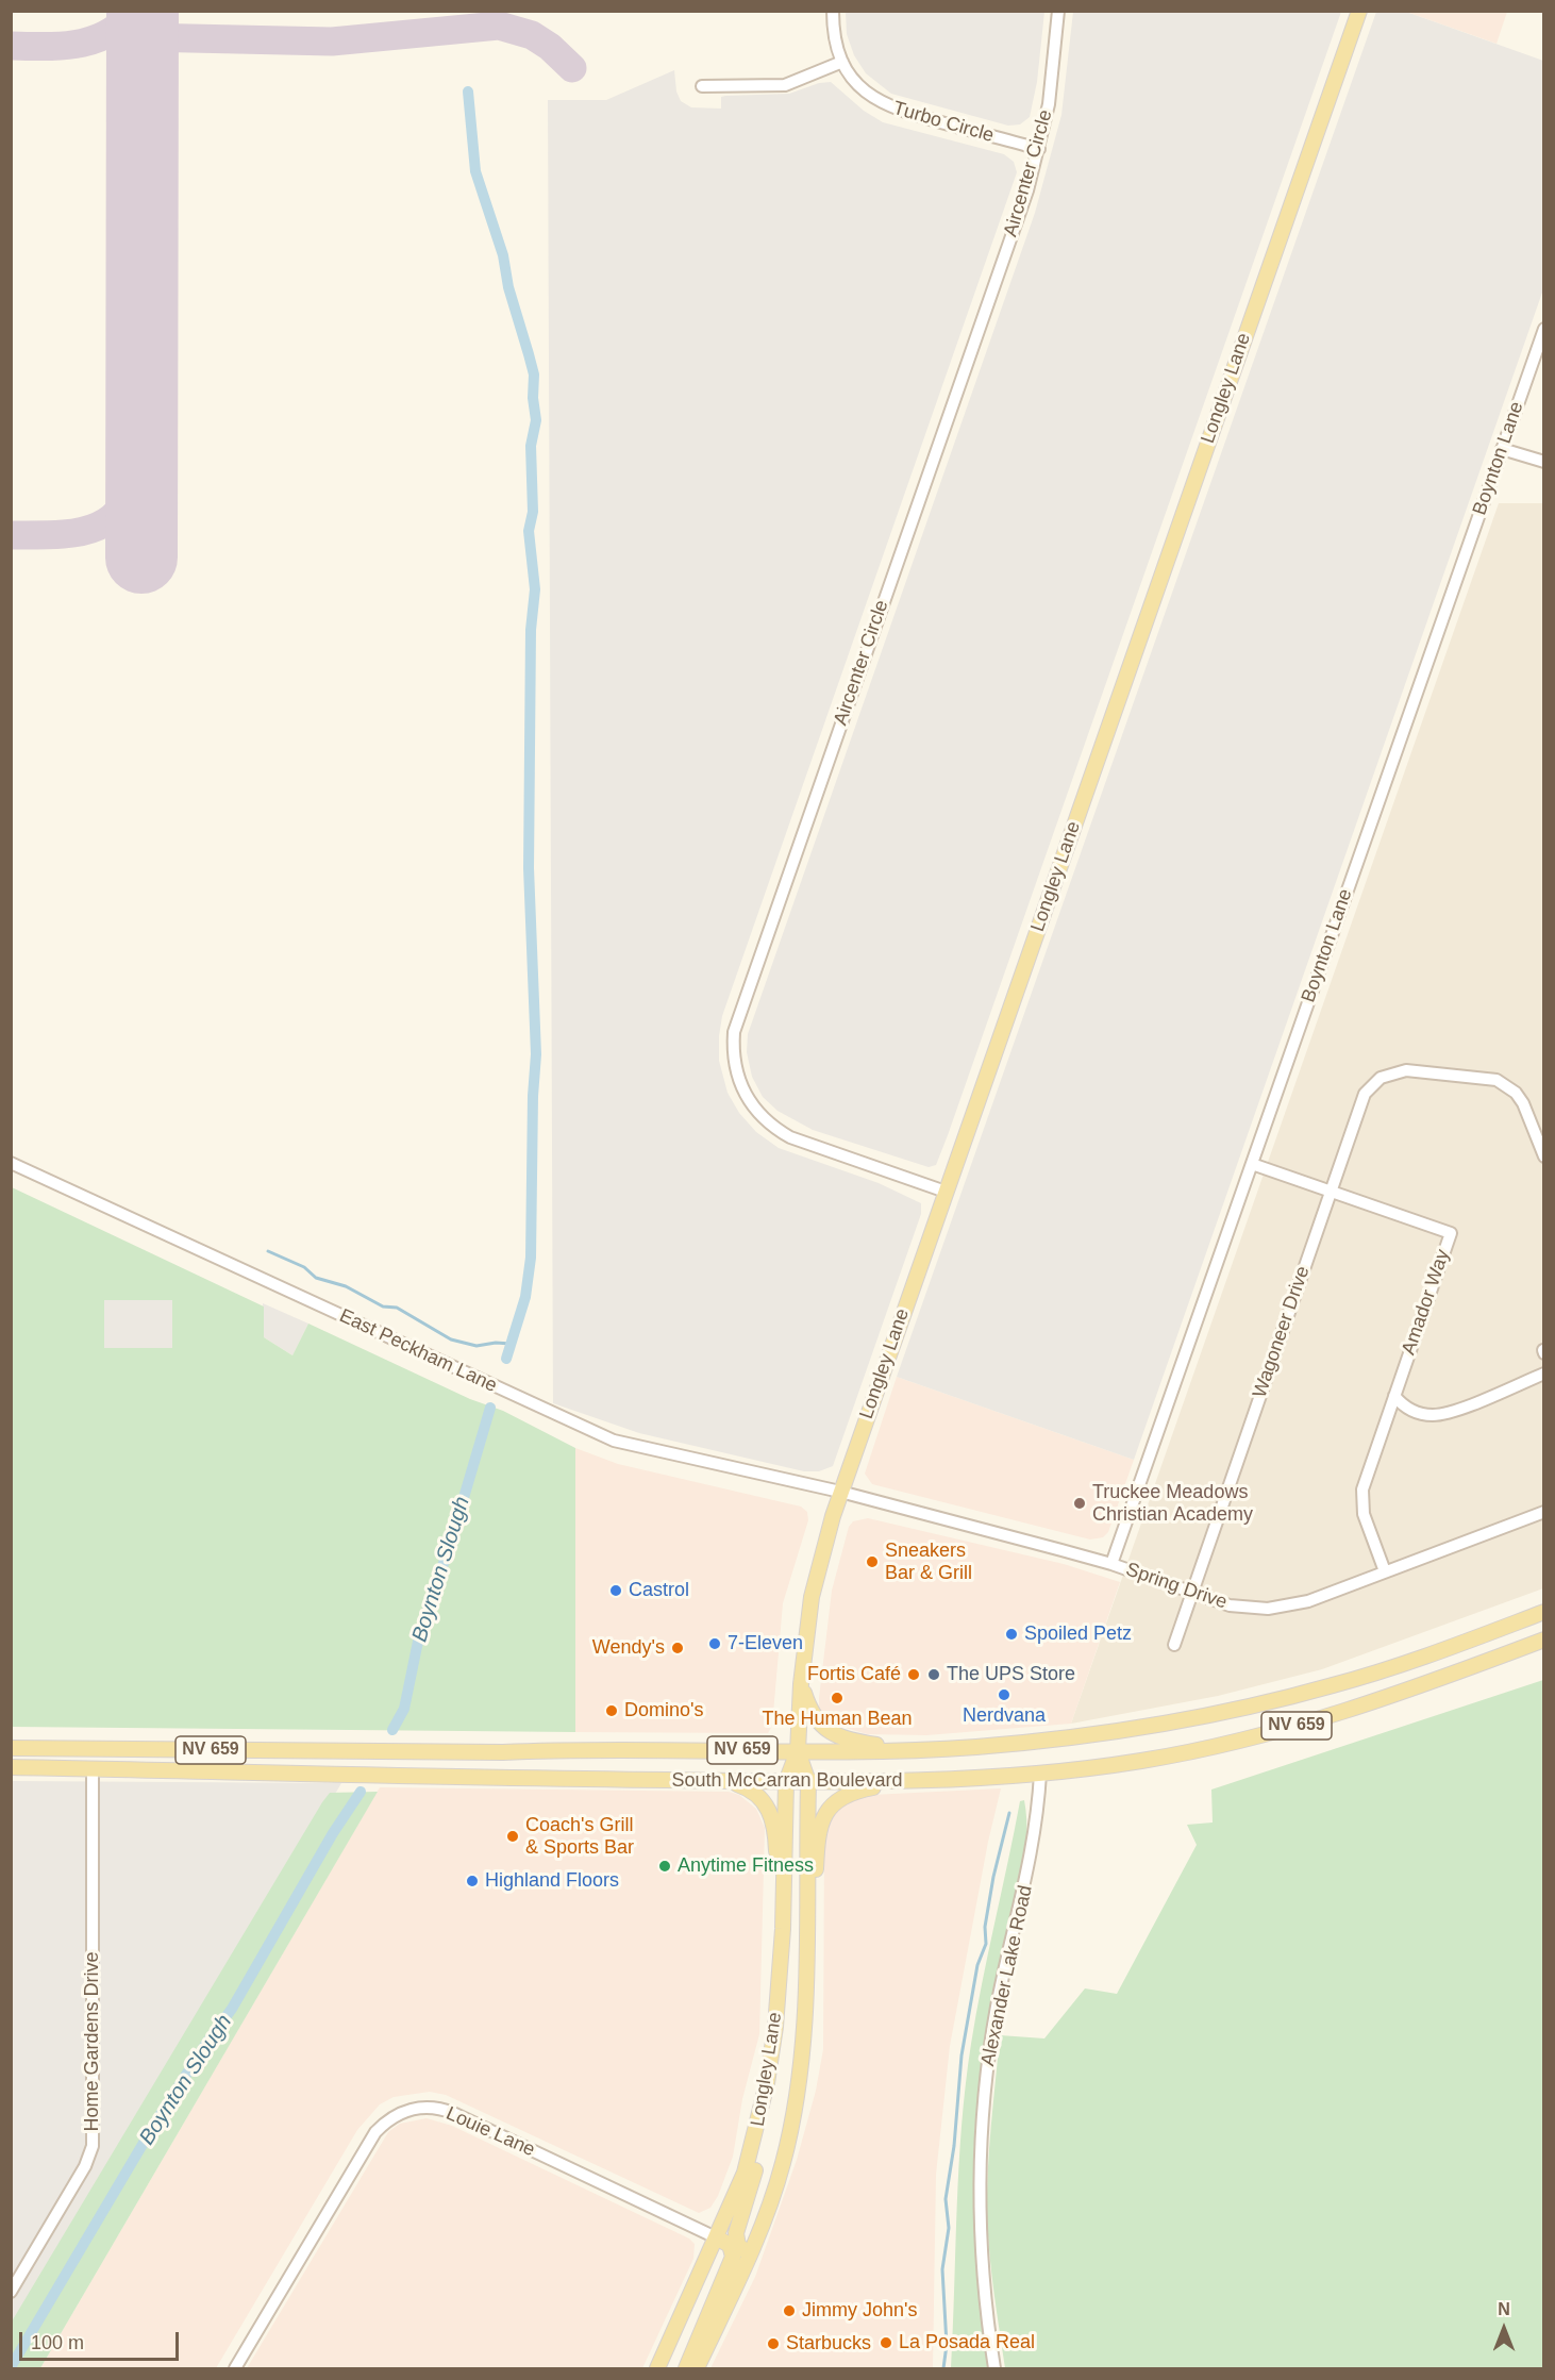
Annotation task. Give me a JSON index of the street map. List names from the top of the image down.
{
  "streets": {
    "main road": ["Longley Lane", "NV 659", "South McCarran Boulevard"],
    "street": [
      "Turbo Circle",
      "Aircenter Circle",
      "Boynton Lane",
      "Amador Way",
      "Wagoneer Drive",
      "East Peckham Lane",
      "Spring Drive",
      "Alexander Lake Road",
      "Home Gardens Drive",
      "Louie Lane"
    ]
  },
  "crossings": [
    ["Turbo Circle", "Aircenter Circle"],
    ["Aircenter Circle", "Longley Lane"],
    ["Longley Lane", "East Peckham Lane"],
    ["Longley Lane", "Spring Drive"],
    ["Longley Lane", "South McCarran Boulevard"],
    ["Longley Lane", "Louie Lane"],
    ["Boynton Lane", "Amador Way"],
    ["Boynton Lane", "Spring Drive"],
    ["Amador Way", "Wagoneer Drive"],
    ["Amador Way", "Spring Drive"],
    ["Wagoneer Drive", "Spring Drive"],
    ["East Peckham Lane", "Spring Drive"],
    ["South McCarran Boulevard", "Alexander Lake Road"],
    ["South McCarran Boulevard", "Home Gardens Drive"]
  ],
  "water": ["Boynton Slough"],
  "places": [
    "Truckee Meadows Christian Academy",
    "Sneakers Bar & Grill",
    "Castrol",
    "Spoiled Petz",
    "7-Eleven",
    "Wendy's",
    "Fortis Café",
    "The UPS Store",
    "Nerdvana",
    "The Human Bean",
    "Domino's",
    "Coach's Grill & Sports Bar",
    "Anytime Fitness",
    "Highland Floors",
    "Jimmy John's",
    "La Posada Real",
    "Starbucks"
  ],
  "scale_bar": "100 m",
  "north": "top"
}
